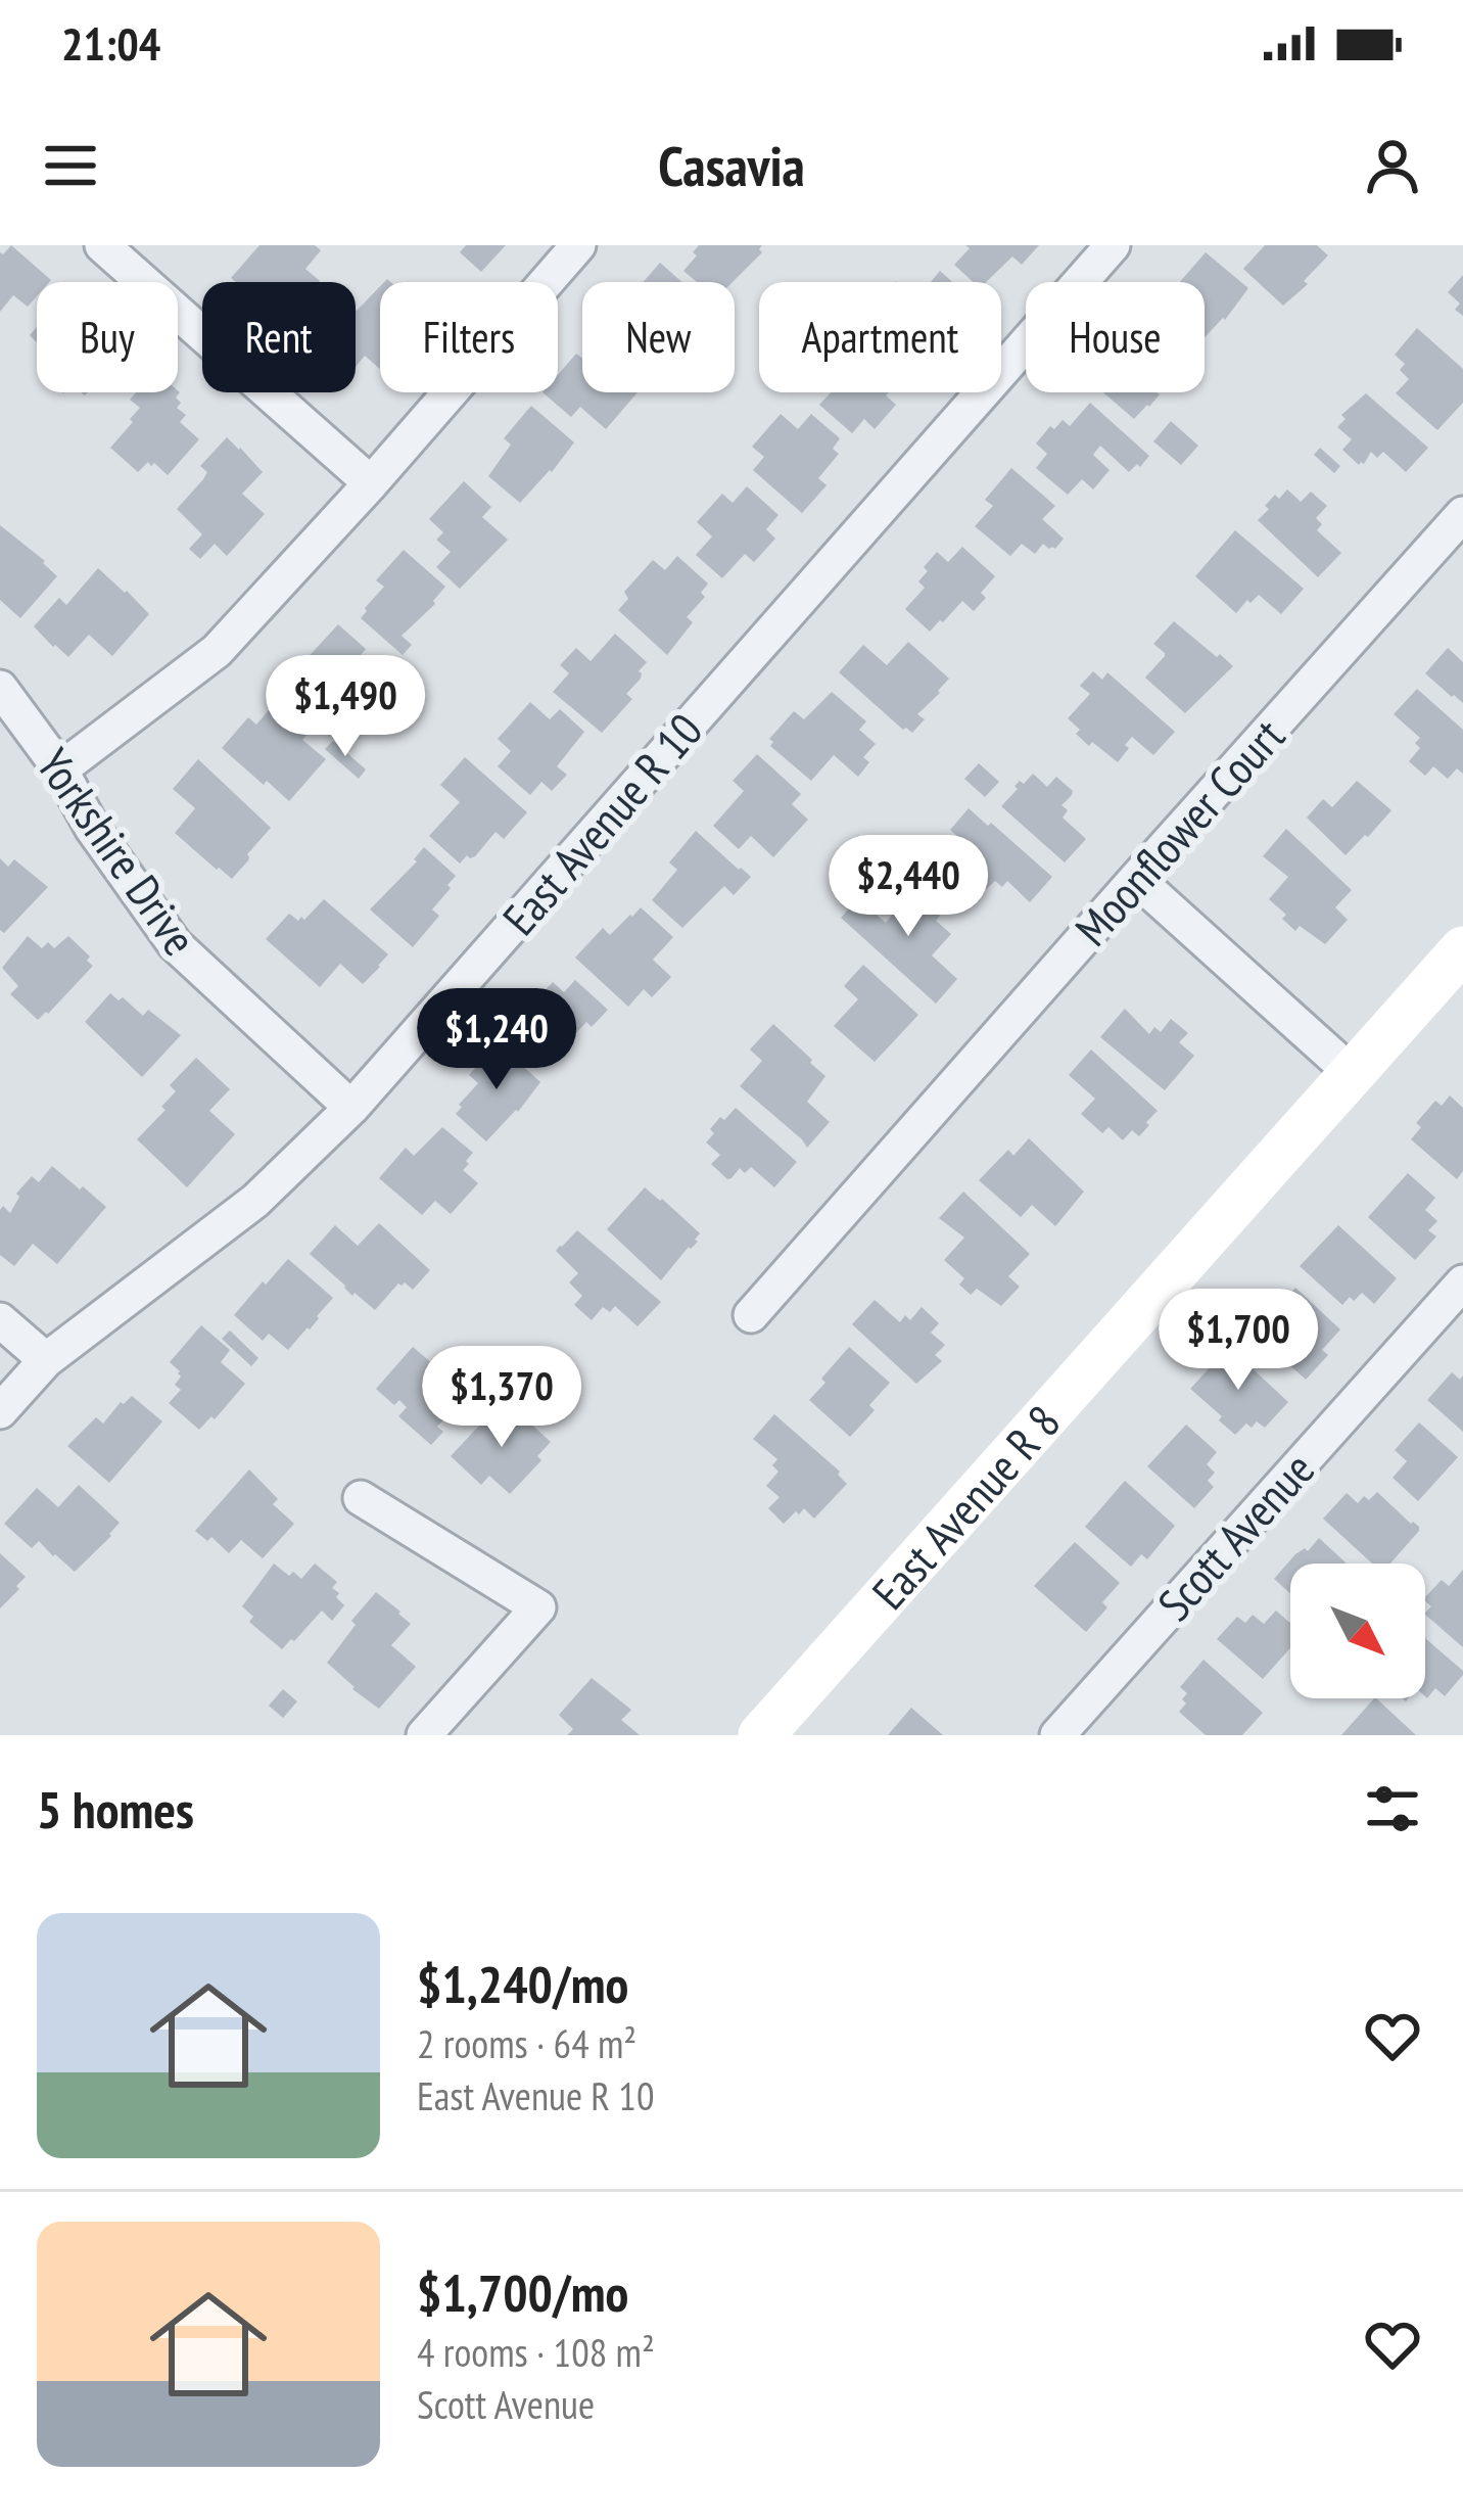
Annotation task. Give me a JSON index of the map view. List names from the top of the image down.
{
  "streets": {
    "street": [
      "East Avenue R 10",
      "Moonflower Court",
      "Yorkshire Drive",
      "East Avenue R 8",
      "Scott Avenue"
    ]
  },
  "crossings": [
    ["East Avenue R 10", "Yorkshire Drive"]
  ],
  "north": "bottom right",
  "page": {
    "status": "21:04",
    "header": "Casavia",
    "chip": [
      "Buy",
      "Rent",
      "Filters",
      "New",
      "Apartment",
      "House"
    ],
    "price": [
      "$1,490",
      "$2,440",
      "$1,240",
      "$1,700",
      "$1,370"
    ],
    "heading": "5 homes",
    "list": [
      {
        "name": "$1,240/mo",
        "note": "2 rooms · 64 m² · East Avenue R 10"
      },
      {
        "name": "$1,700/mo",
        "note": "4 rooms · 108 m² · Scott Avenue"
      }
    ]
  }
}
